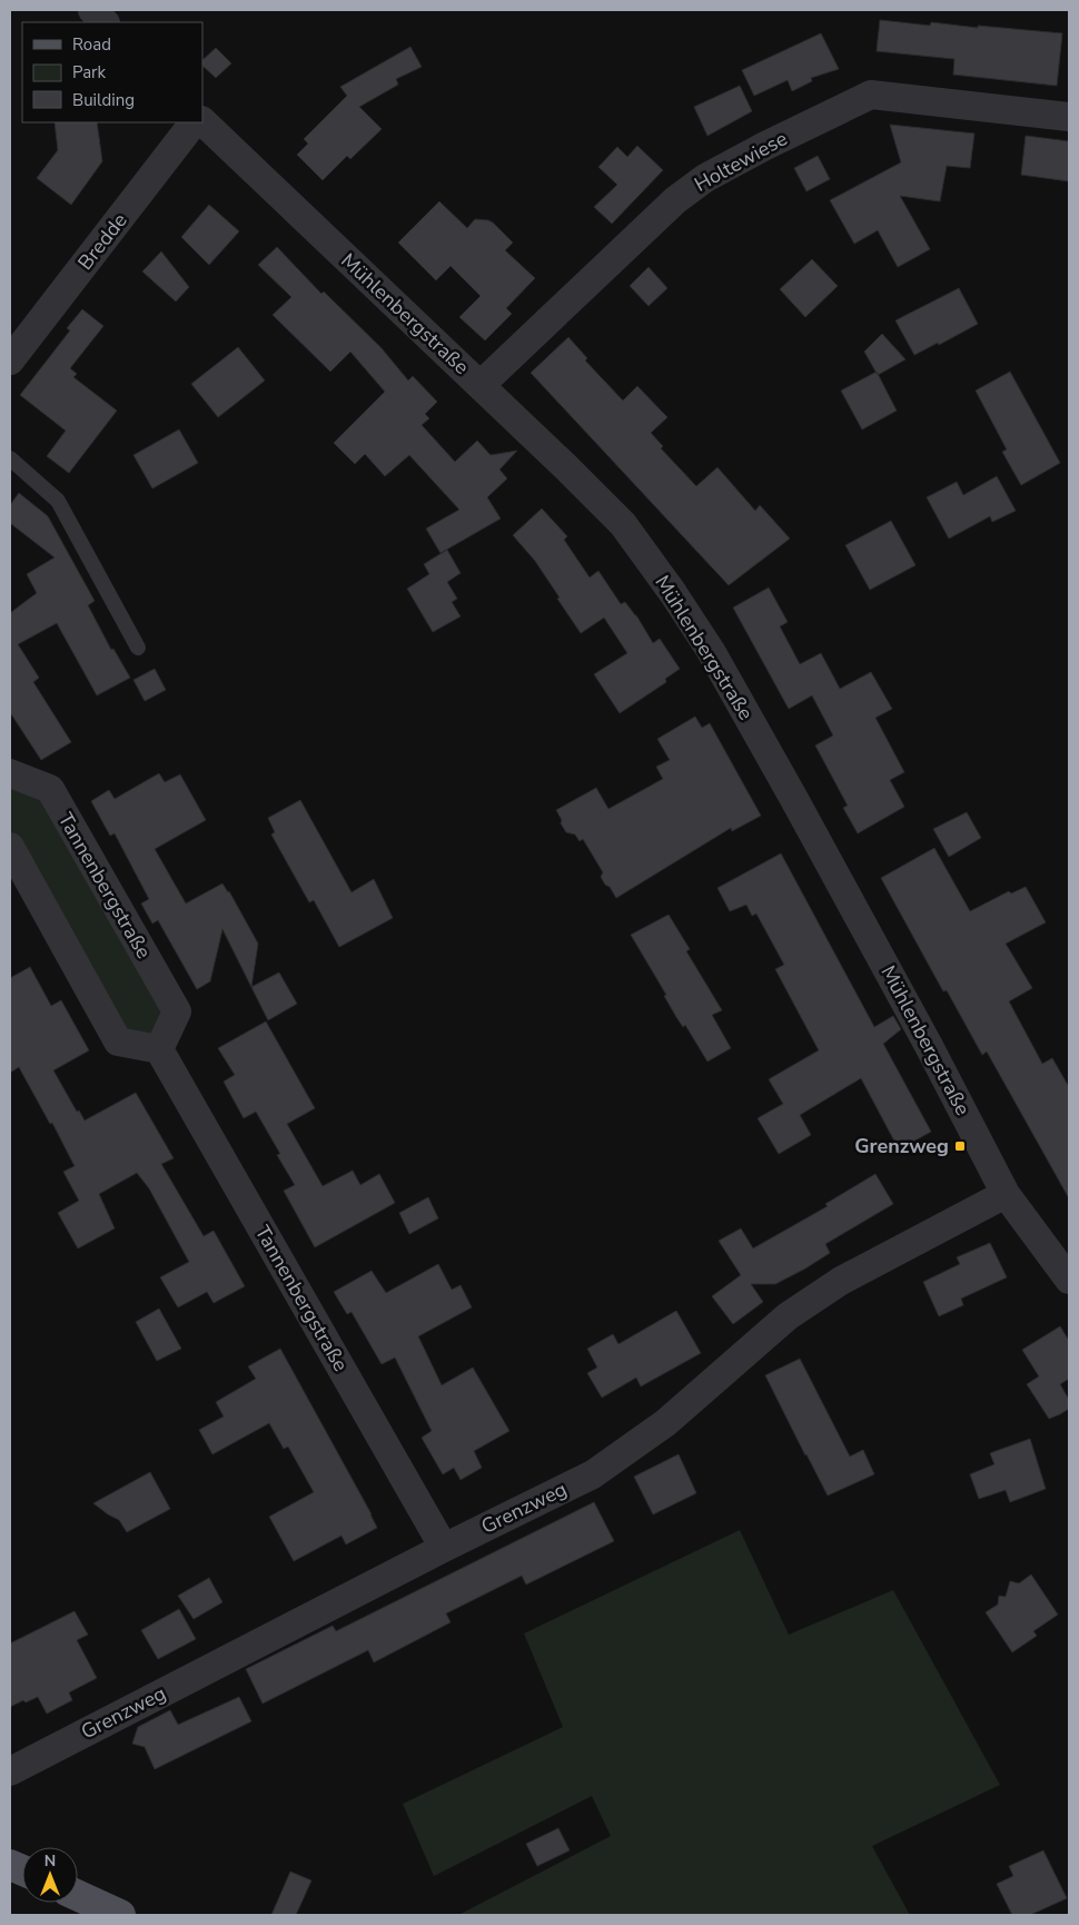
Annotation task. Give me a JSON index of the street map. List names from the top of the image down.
{
  "streets": {
    "street": [
      "Holtewiese",
      "Bredde",
      "Mühlenbergstraße",
      "Tannenbergstraße",
      "Grenzweg"
    ]
  },
  "crossings": [
    ["Holtewiese", "Mühlenbergstraße"],
    ["Mühlenbergstraße", "Grenzweg"],
    ["Tannenbergstraße", "Grenzweg"]
  ],
  "places": {
    "transit": ["Grenzweg"]
  },
  "legend": ["Road", "Park", "Building"],
  "north": "top"
}
